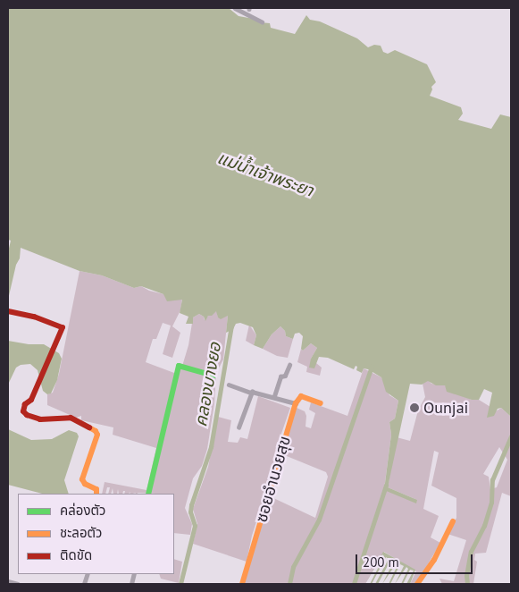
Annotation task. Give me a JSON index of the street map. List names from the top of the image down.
{
  "streets": {
    "street": ["ซอยอำนวยสุข"]
  },
  "water": ["แม่น้ำเจ้าพระยา", "คลองบางยอ"],
  "places": ["Ounjai"],
  "legend": ["คล่องตัว", "ชะลอตัว", "ติดขัด"],
  "scale_bar": "200 m"
}
